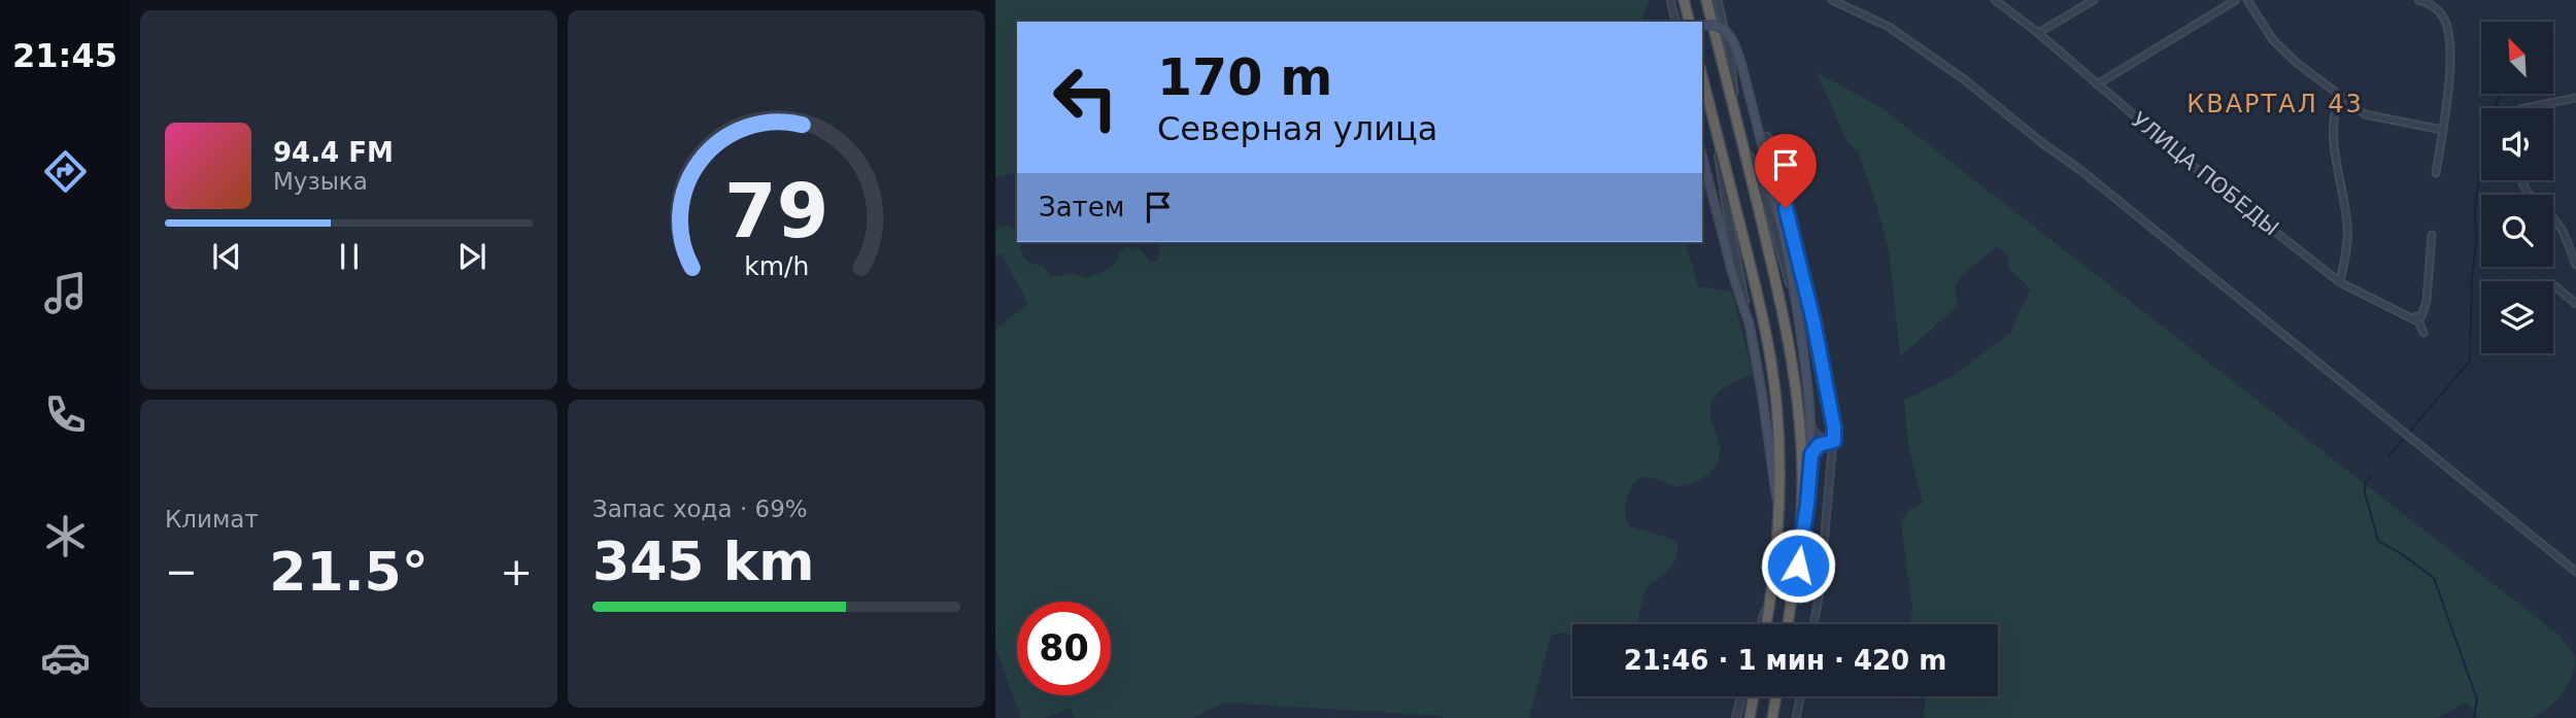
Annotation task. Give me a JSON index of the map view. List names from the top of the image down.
{
  "streets": {
    "street": ["УЛИЦА ПОБЕДЫ"]
  },
  "districts": ["КВАРТАЛ 43"],
  "north": "top left",
  "page": {
    "tabs": "21:45",
    "turn": ["170 m", "Северная улица"],
    "song": ["94.4 FM", "Музыка"],
    "then": "Затем",
    "tile": [
      "Климат",
      ["Запас хода · 69%", "345 km"]
    ],
    "heat": ["−", "21.5°", "+"],
    "limit": "80",
    "trip": "21:46 · 1 мин · 420 m",
    "gauge": ["79", "km/h"]
  }
}
